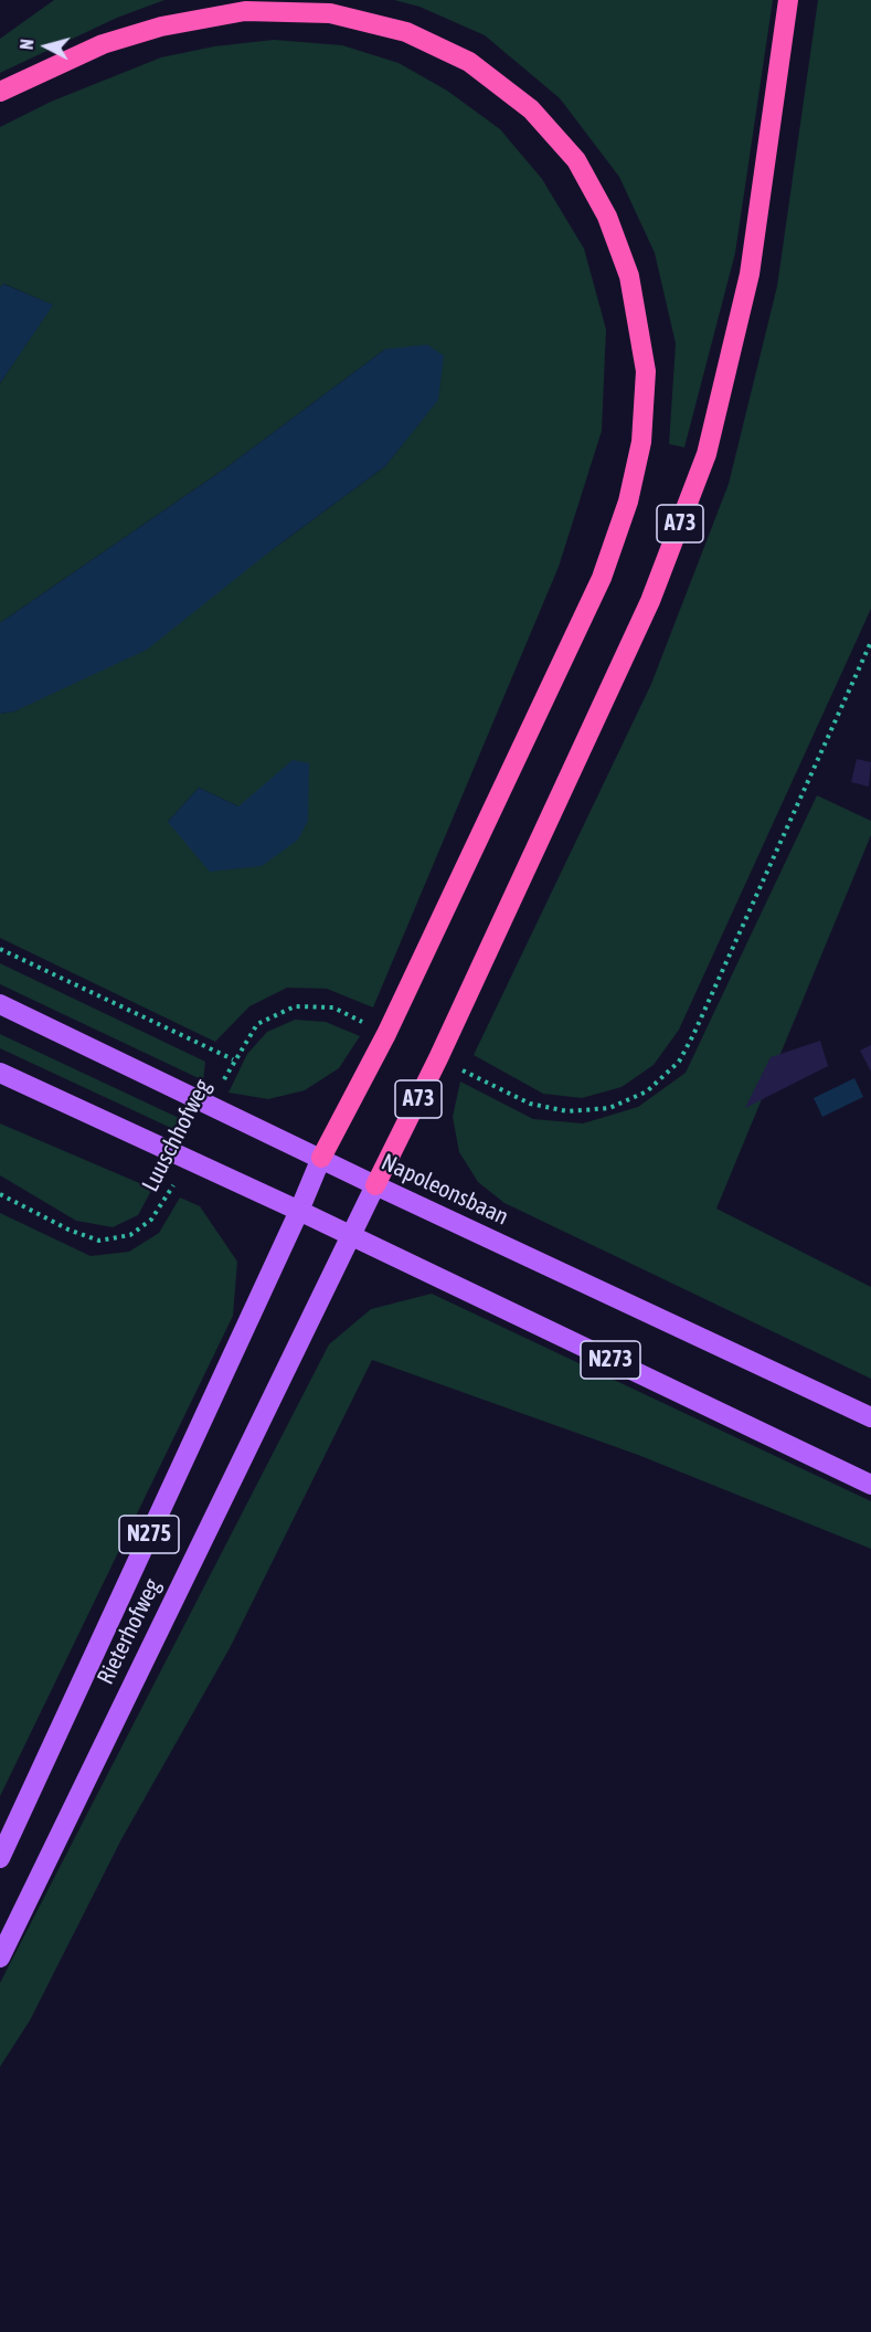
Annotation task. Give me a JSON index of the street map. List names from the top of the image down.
{
  "streets": {
    "highway": ["A73"],
    "main road": [
      "Napoleonsbaan",
      "N273",
      "N275",
      "Rieterhofweg"
    ],
    "path": ["Luuschhofweg"]
  },
  "crossings": [
    ["A73", "Luuschhofweg"],
    ["A73", "Napoleonsbaan"],
    ["A73", "Rieterhofweg"],
    ["Luuschhofweg", "Napoleonsbaan"],
    ["Luuschhofweg", "N273"],
    ["Napoleonsbaan", "Rieterhofweg"],
    ["N273", "Rieterhofweg"]
  ],
  "north": "left"
}
